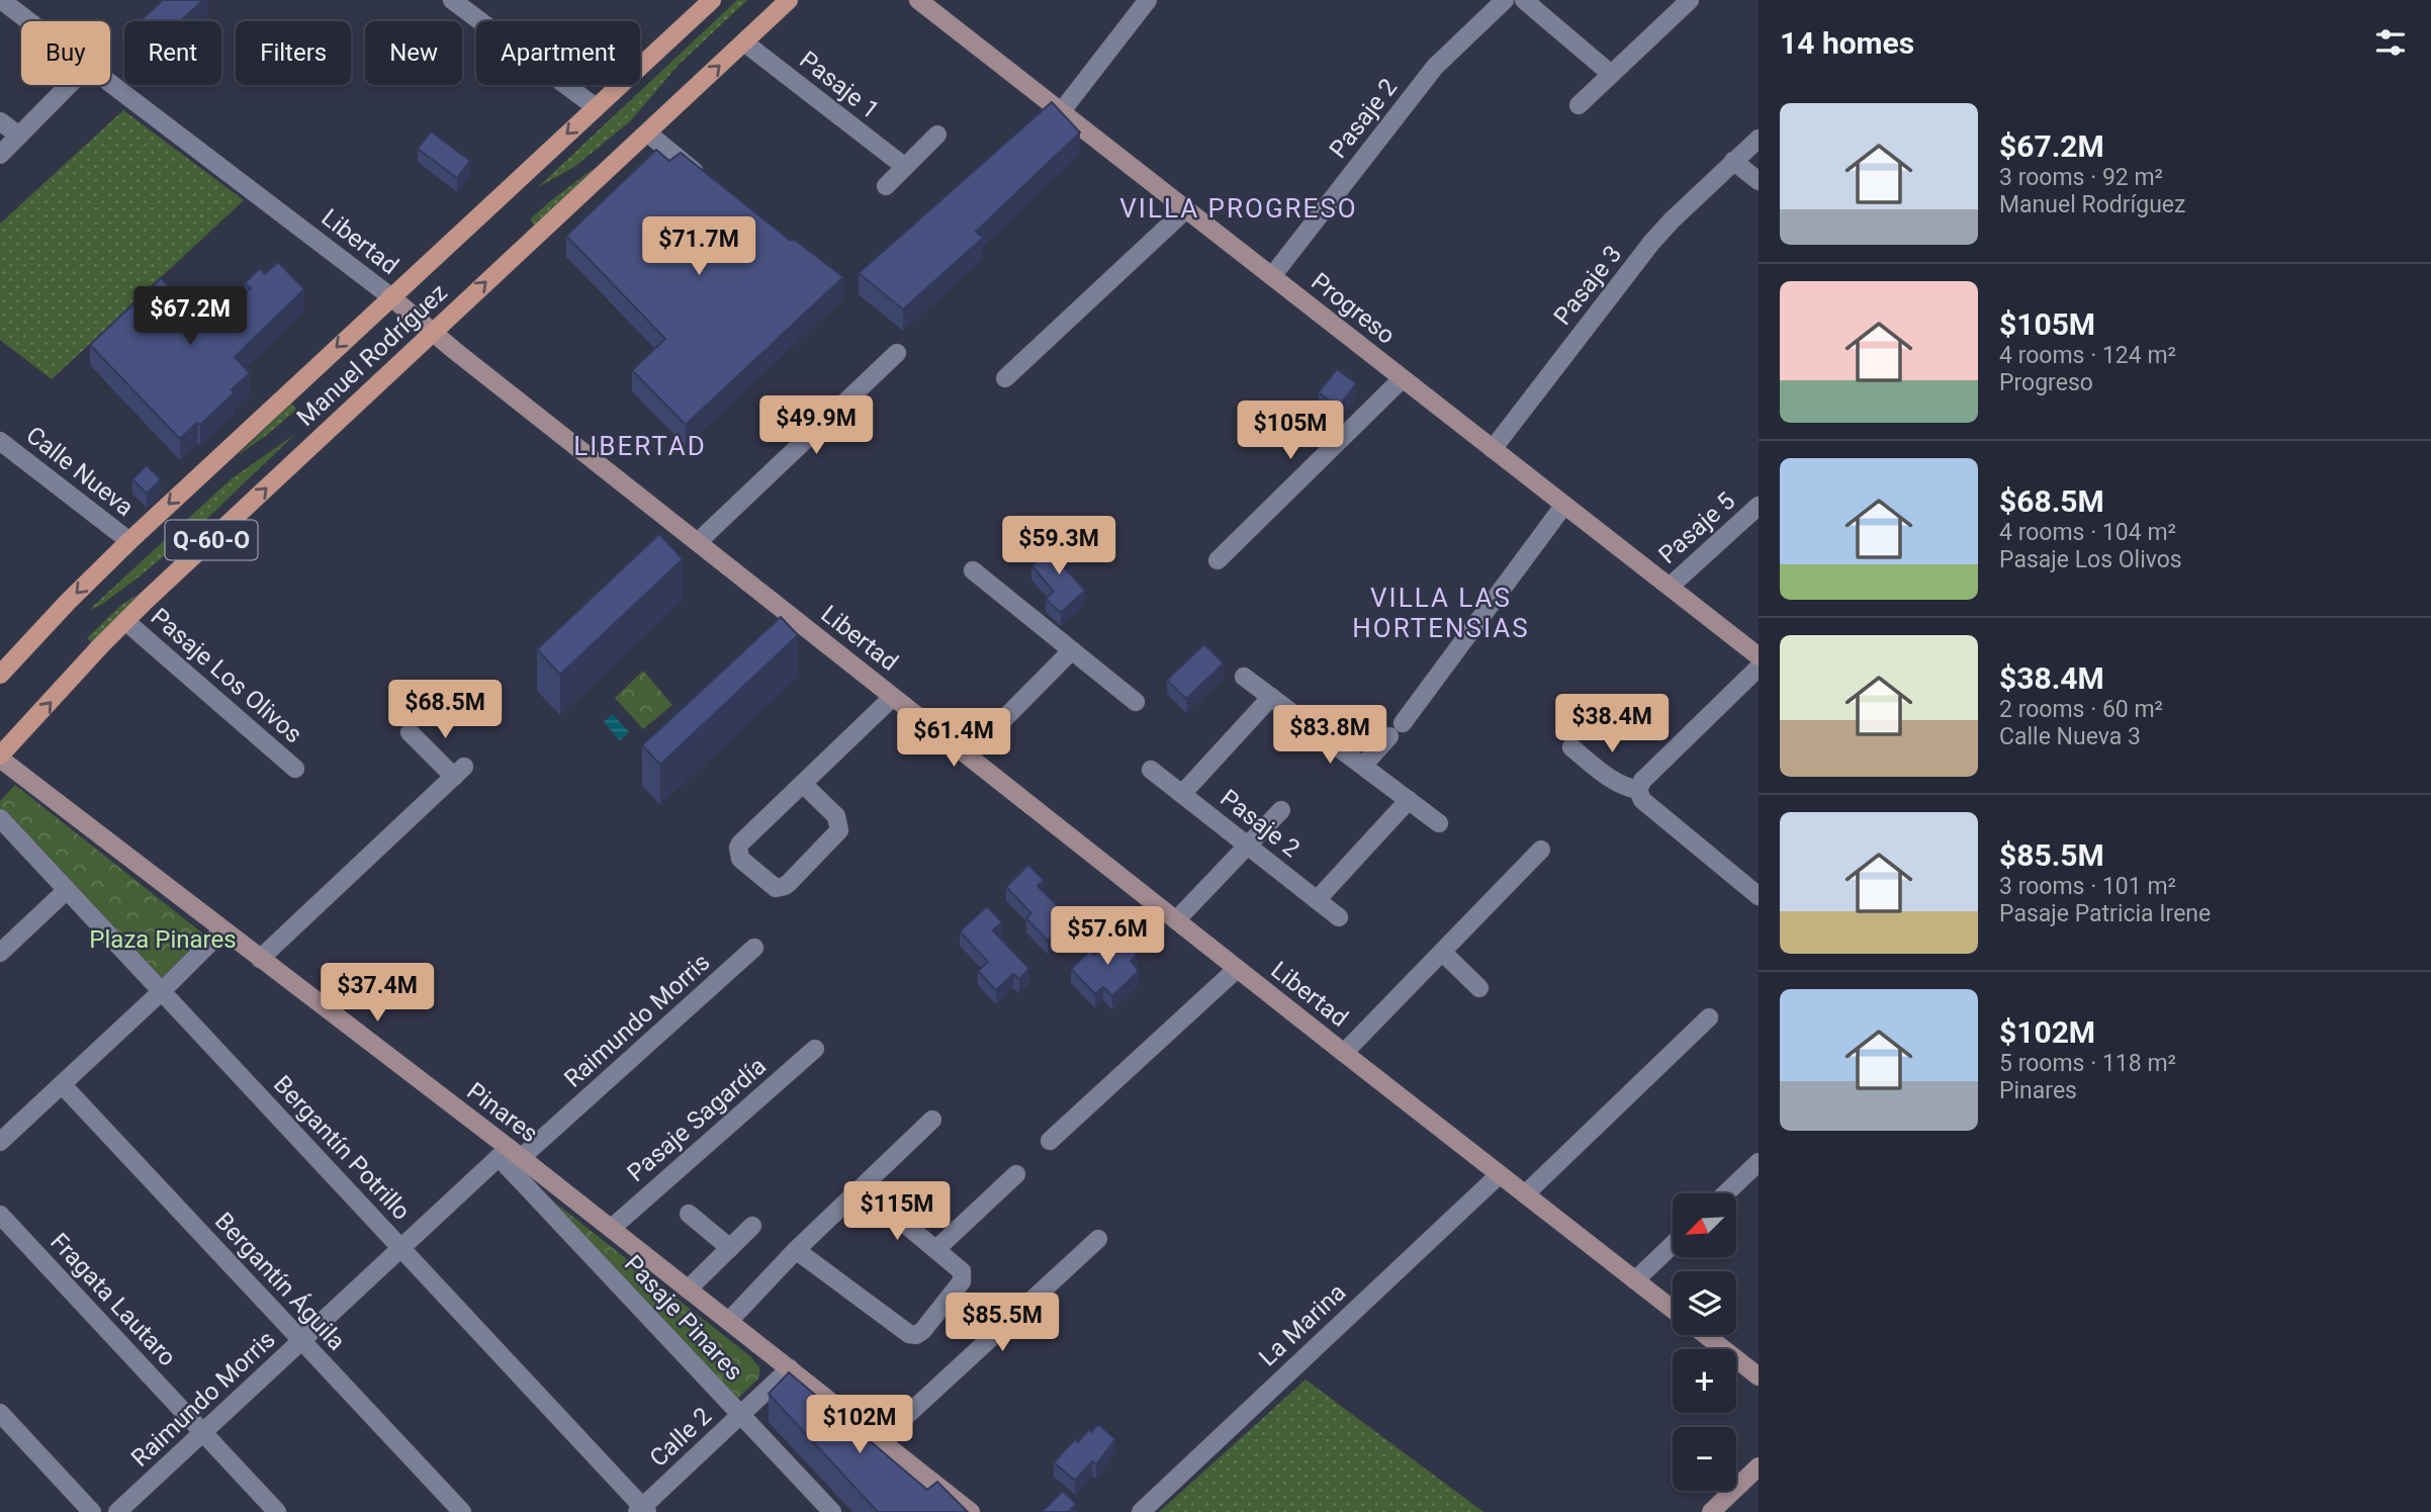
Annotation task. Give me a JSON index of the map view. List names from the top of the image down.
{
  "streets": {
    "main road": ["Manuel Rodríguez", "Q-60-O"],
    "street": [
      "Pasaje 1",
      "Pasaje 2",
      "Libertad",
      "Pasaje 3",
      "Progreso",
      "Calle Nueva",
      "Pasaje 5",
      "Pasaje Los Olivos",
      "Raimundo Morris",
      "Pinares",
      "Pasaje Sagardía",
      "Bergantín Potrillo",
      "Bergantín Águila",
      "Fragata Lautaro",
      "Pasaje Pinares",
      "La Marina",
      "Calle 2"
    ]
  },
  "crossings": [
    ["Pasaje 1", "Manuel Rodríguez"],
    ["Pasaje 2", "Progreso"],
    ["Libertad", "Manuel Rodríguez"],
    ["Libertad", "La Marina"],
    ["Pasaje 3", "Progreso"],
    ["Progreso", "Pasaje 5"],
    ["Manuel Rodríguez", "Calle Nueva"],
    ["Manuel Rodríguez", "Pasaje Los Olivos"],
    ["Manuel Rodríguez", "Pinares"],
    ["Raimundo Morris", "Pinares"],
    ["Raimundo Morris", "Bergantín Potrillo"],
    ["Raimundo Morris", "Bergantín Águila"],
    ["Raimundo Morris", "Fragata Lautaro"],
    ["Raimundo Morris", "Pasaje Pinares"],
    ["Pinares", "Pasaje Sagardía"],
    ["Pinares", "Pasaje Pinares"],
    ["Pinares", "Calle 2"],
    ["Bergantín Potrillo", "Calle 2"],
    ["Pasaje Pinares", "Calle 2"]
  ],
  "districts": ["VILLA PROGRESO", "LIBERTAD", "VILLA LAS HORTENSIAS"],
  "parks": ["Plaza Pinares"],
  "north": "bottom left",
  "page": {
    "heading": "14 homes",
    "chip": [
      "Buy",
      "Rent",
      "Filters",
      "New",
      "Apartment"
    ],
    "list": [
      {
        "name": "$67.2M",
        "note": "3 rooms · 92 m² · Manuel Rodríguez"
      },
      {
        "name": "$105M",
        "note": "4 rooms · 124 m² · Progreso"
      },
      {
        "name": "$68.5M",
        "note": "4 rooms · 104 m² · Pasaje Los Olivos"
      },
      {
        "name": "$38.4M",
        "note": "2 rooms · 60 m² · Calle Nueva 3"
      },
      {
        "name": "$85.5M",
        "note": "3 rooms · 101 m² · Pasaje Patricia Irene"
      },
      {
        "name": "$102M",
        "note": "5 rooms · 118 m² · Pinares"
      }
    ],
    "price": [
      "$71.7M",
      "$67.2M",
      "$49.9M",
      "$105M",
      "$59.3M",
      "$68.5M",
      "$38.4M",
      "$83.8M",
      "$61.4M",
      "$57.6M",
      "$37.4M",
      "$115M",
      "$85.5M",
      "$102M"
    ],
    "map_buttons": ["+", "−"]
  }
}
